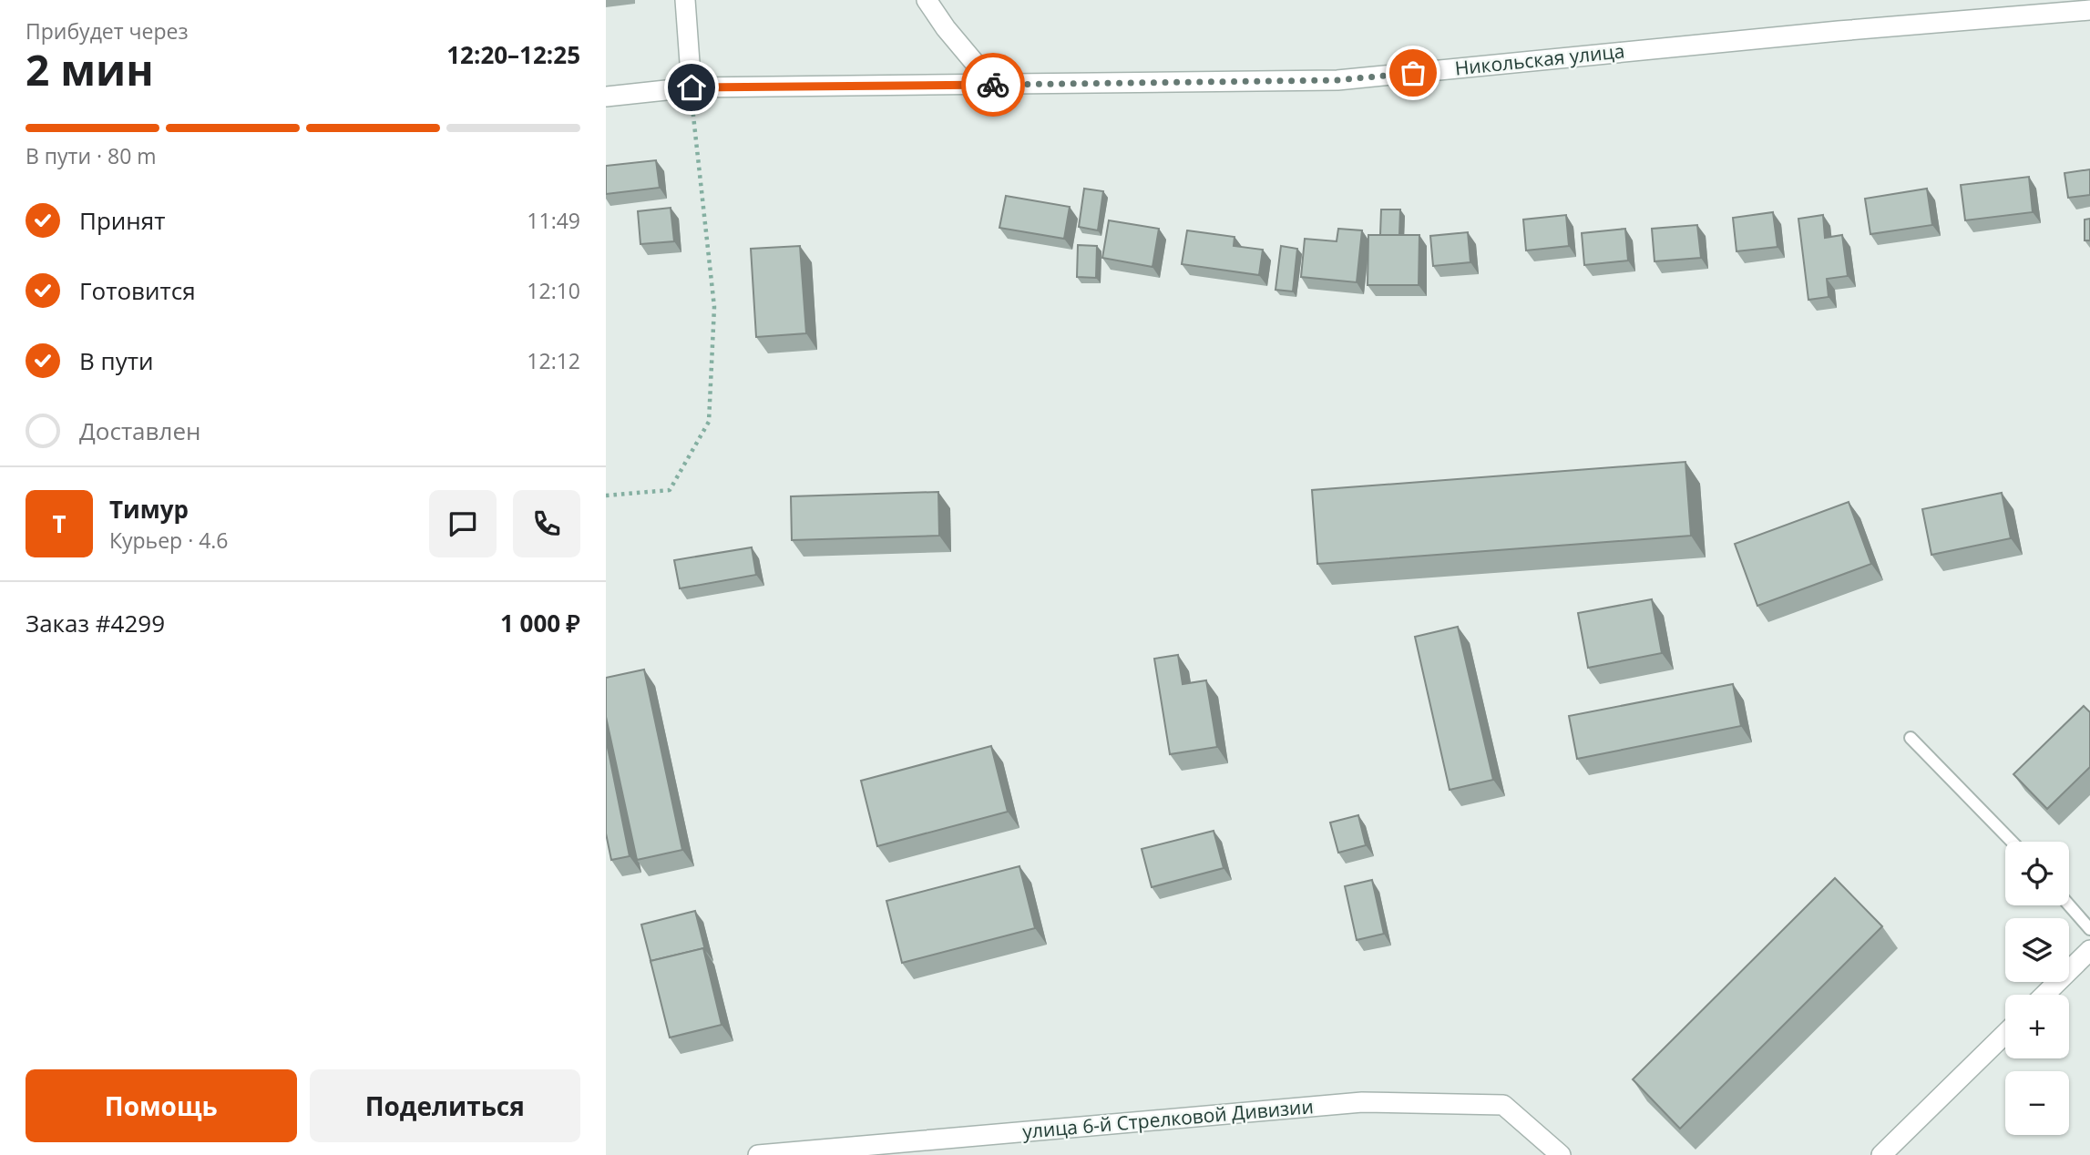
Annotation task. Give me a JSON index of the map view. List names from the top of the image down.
{
  "streets": {
    "street": ["Никольская улица", "улица 6-й Стрелковой Дивизии"]
  },
  "page": {
    "heading": ["2 мин", "Прибудет через", "12:20–12:25"],
    "panel": [
      "Тимур",
      "Курьер · 4.6",
      "Заказ #4299",
      "1 000 ₽"
    ],
    "bar": "В пути · 80 m",
    "list": [
      ["Принят", "11:49"],
      ["Готовится", "12:10"],
      ["В пути", "12:12"],
      "Доставлен"
    ],
    "round": "Т",
    "map_buttons": ["+", "−"],
    "buttons": ["Помощь", "Поделиться"]
  }
}
